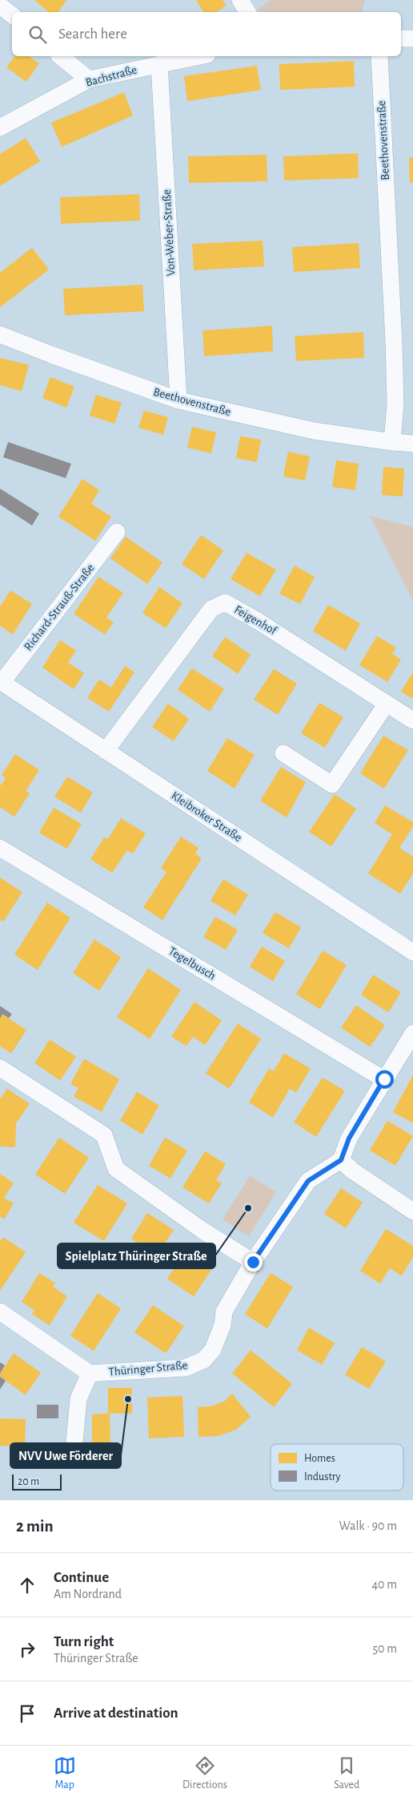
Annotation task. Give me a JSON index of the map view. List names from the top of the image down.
{
  "streets": {
    "street": [
      "Bachstraße",
      "Beethovenstraße",
      "Von-Weber-Straße",
      "Richard-Strauß-Straße",
      "Feigenhof",
      "Kleibroker Straße",
      "Tegelbusch",
      "Thüringer Straße"
    ]
  },
  "crossings": [
    ["Bachstraße", "Von-Weber-Straße"],
    ["Beethovenstraße", "Von-Weber-Straße"],
    ["Richard-Strauß-Straße", "Kleibroker Straße"],
    ["Feigenhof", "Kleibroker Straße"]
  ],
  "places": ["Spielplatz Thüringer Straße", "NVV Uwe Förderer"],
  "legend": ["Homes", "Industry"],
  "scale_bar": "20 m",
  "page": {
    "search": "Search here",
    "scale": "20 m",
    "heading": ["2 min", "Walk · 90 m"],
    "list": [
      ["Continue", "Am Nordrand", "40 m"],
      ["Turn right", "Thüringer Straße", "50 m"],
      "Arrive at destination"
    ],
    "nav": ["Map", "Directions", "Saved"]
  }
}
